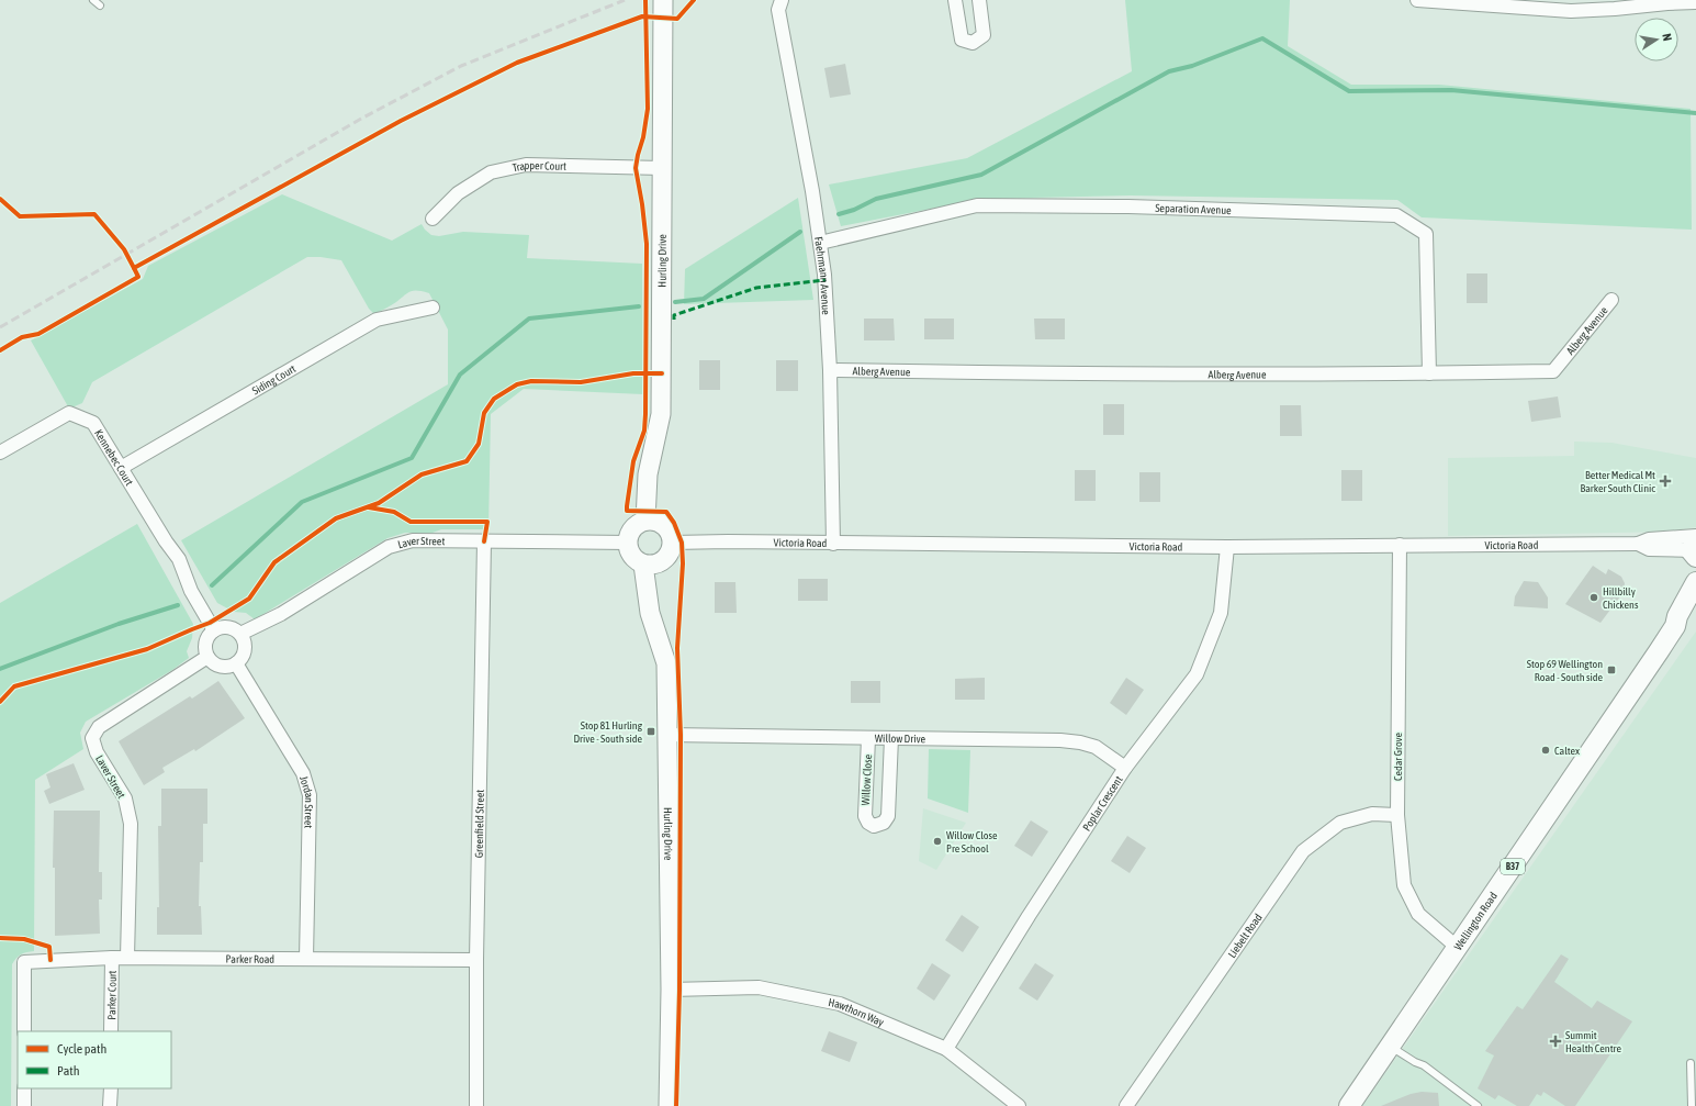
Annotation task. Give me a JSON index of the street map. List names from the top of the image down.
{
  "streets": {
    "main road": ["B37", "Wellington Road"],
    "street": [
      "Trapper Court",
      "Separation Avenue",
      "Hurling Drive",
      "Faehrmann Avenue",
      "Alberg Avenue",
      "Siding Court",
      "Kennebec Court",
      "Victoria Road",
      "Laver Street",
      "Willow Drive",
      "Cedar Grove",
      "Willow Close",
      "Jordan Street",
      "Poplar Crescent",
      "Greenfield Street",
      "Liebelt Road",
      "Parker Road",
      "Parker Court",
      "Hawthorn Way"
    ]
  },
  "crossings": [
    ["Trapper Court", "Hurling Drive"],
    ["Separation Avenue", "Faehrmann Avenue"],
    ["Separation Avenue", "Alberg Avenue"],
    ["Hurling Drive", "Victoria Road"],
    ["Hurling Drive", "Laver Street"],
    ["Hurling Drive", "Willow Drive"],
    ["Hurling Drive", "Hawthorn Way"],
    ["Faehrmann Avenue", "Alberg Avenue"],
    ["Faehrmann Avenue", "Victoria Road"],
    ["Siding Court", "Kennebec Court"],
    ["Kennebec Court", "Laver Street"],
    ["Kennebec Court", "Jordan Street"],
    ["Victoria Road", "Laver Street"],
    ["Victoria Road", "Cedar Grove"],
    ["Victoria Road", "Poplar Crescent"],
    ["Laver Street", "Jordan Street"],
    ["Laver Street", "Greenfield Street"],
    ["Laver Street", "Parker Road"],
    ["Willow Drive", "Willow Close"],
    ["Willow Drive", "Poplar Crescent"],
    ["Cedar Grove", "Wellington Road"],
    ["Cedar Grove", "Liebelt Road"],
    ["Jordan Street", "Parker Road"],
    ["Poplar Crescent", "Hawthorn Way"],
    ["Greenfield Street", "Parker Road"],
    ["Parker Road", "Parker Court"]
  ],
  "places": {
    "health": ["Better Medical Mt Barker South Clinic", "Summit Health Centre"],
    "other": ["Hillbilly Chickens", "Caltex", "Willow Close Pre School"],
    "transit": ["Stop 69 Wellington Road - South side", "Stop 81 Hurling Drive - South side"]
  },
  "legend": ["Cycle path", "Path"],
  "north": "right"
}
